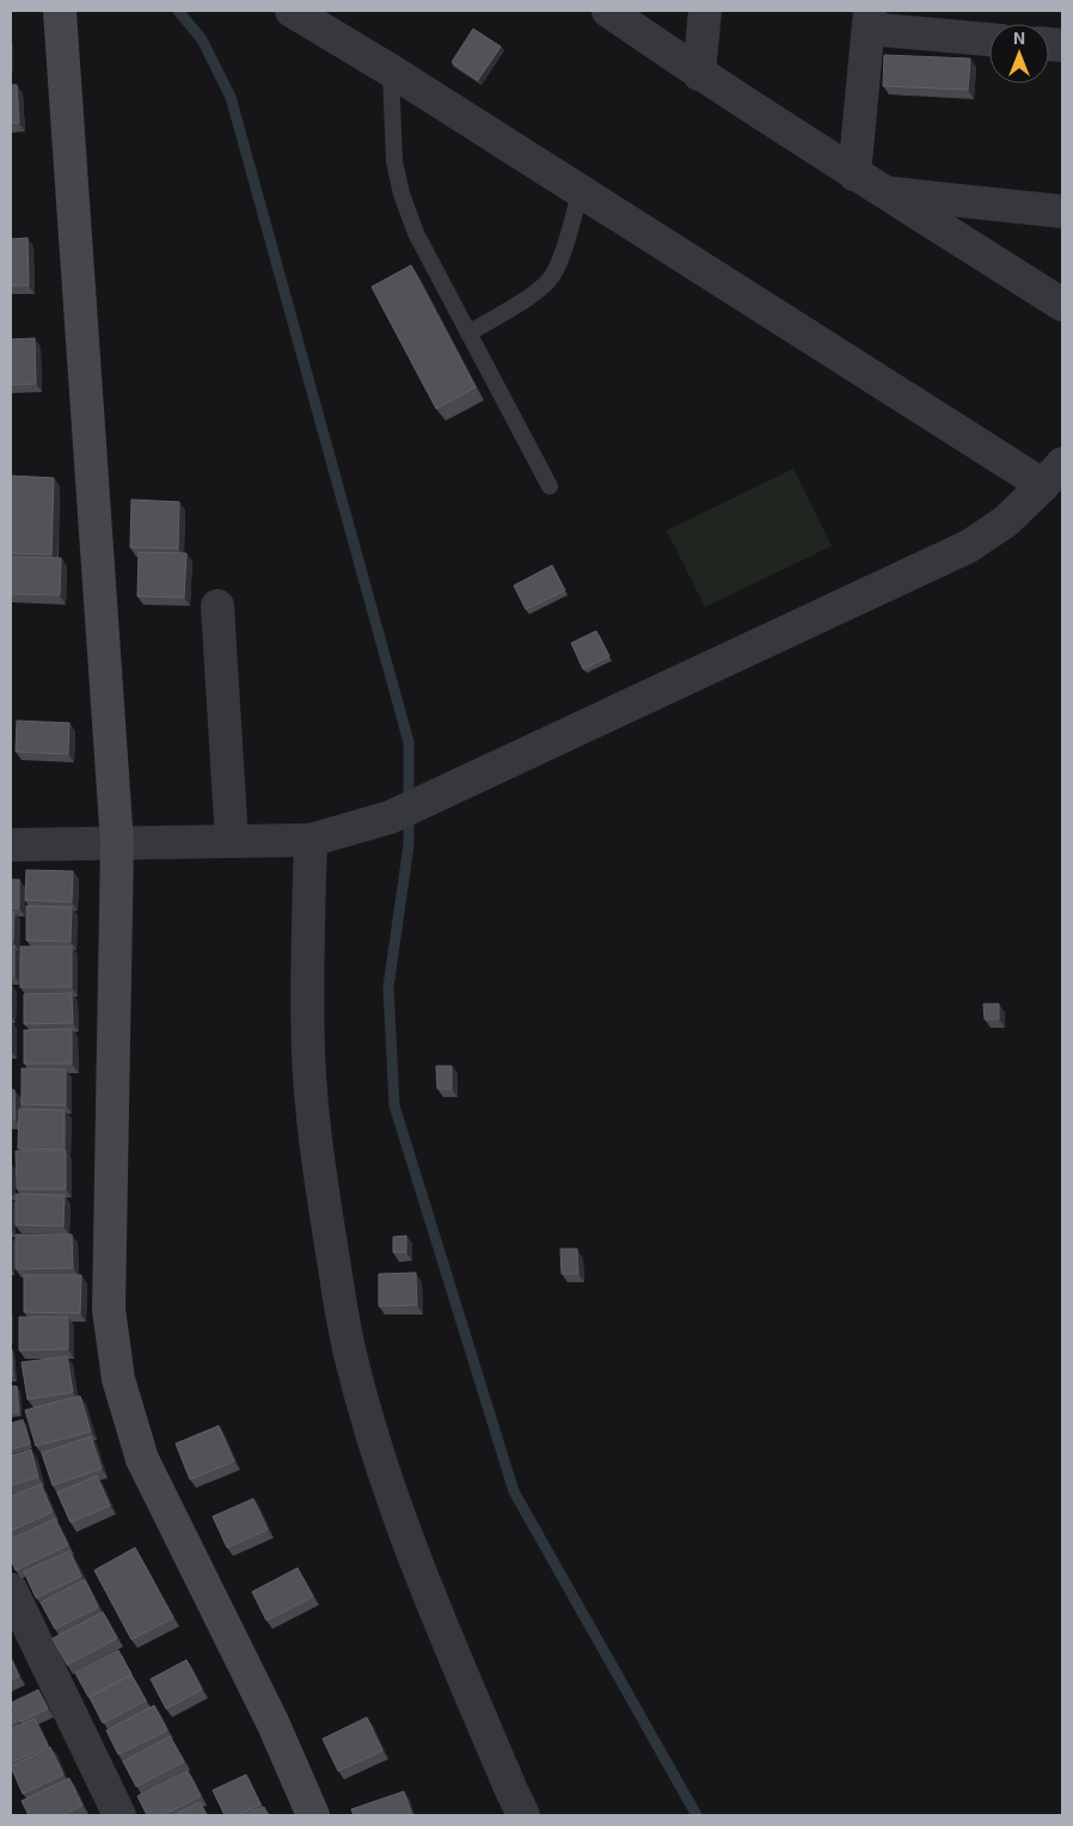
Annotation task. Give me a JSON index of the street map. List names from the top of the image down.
{
  "north": "top"
}
